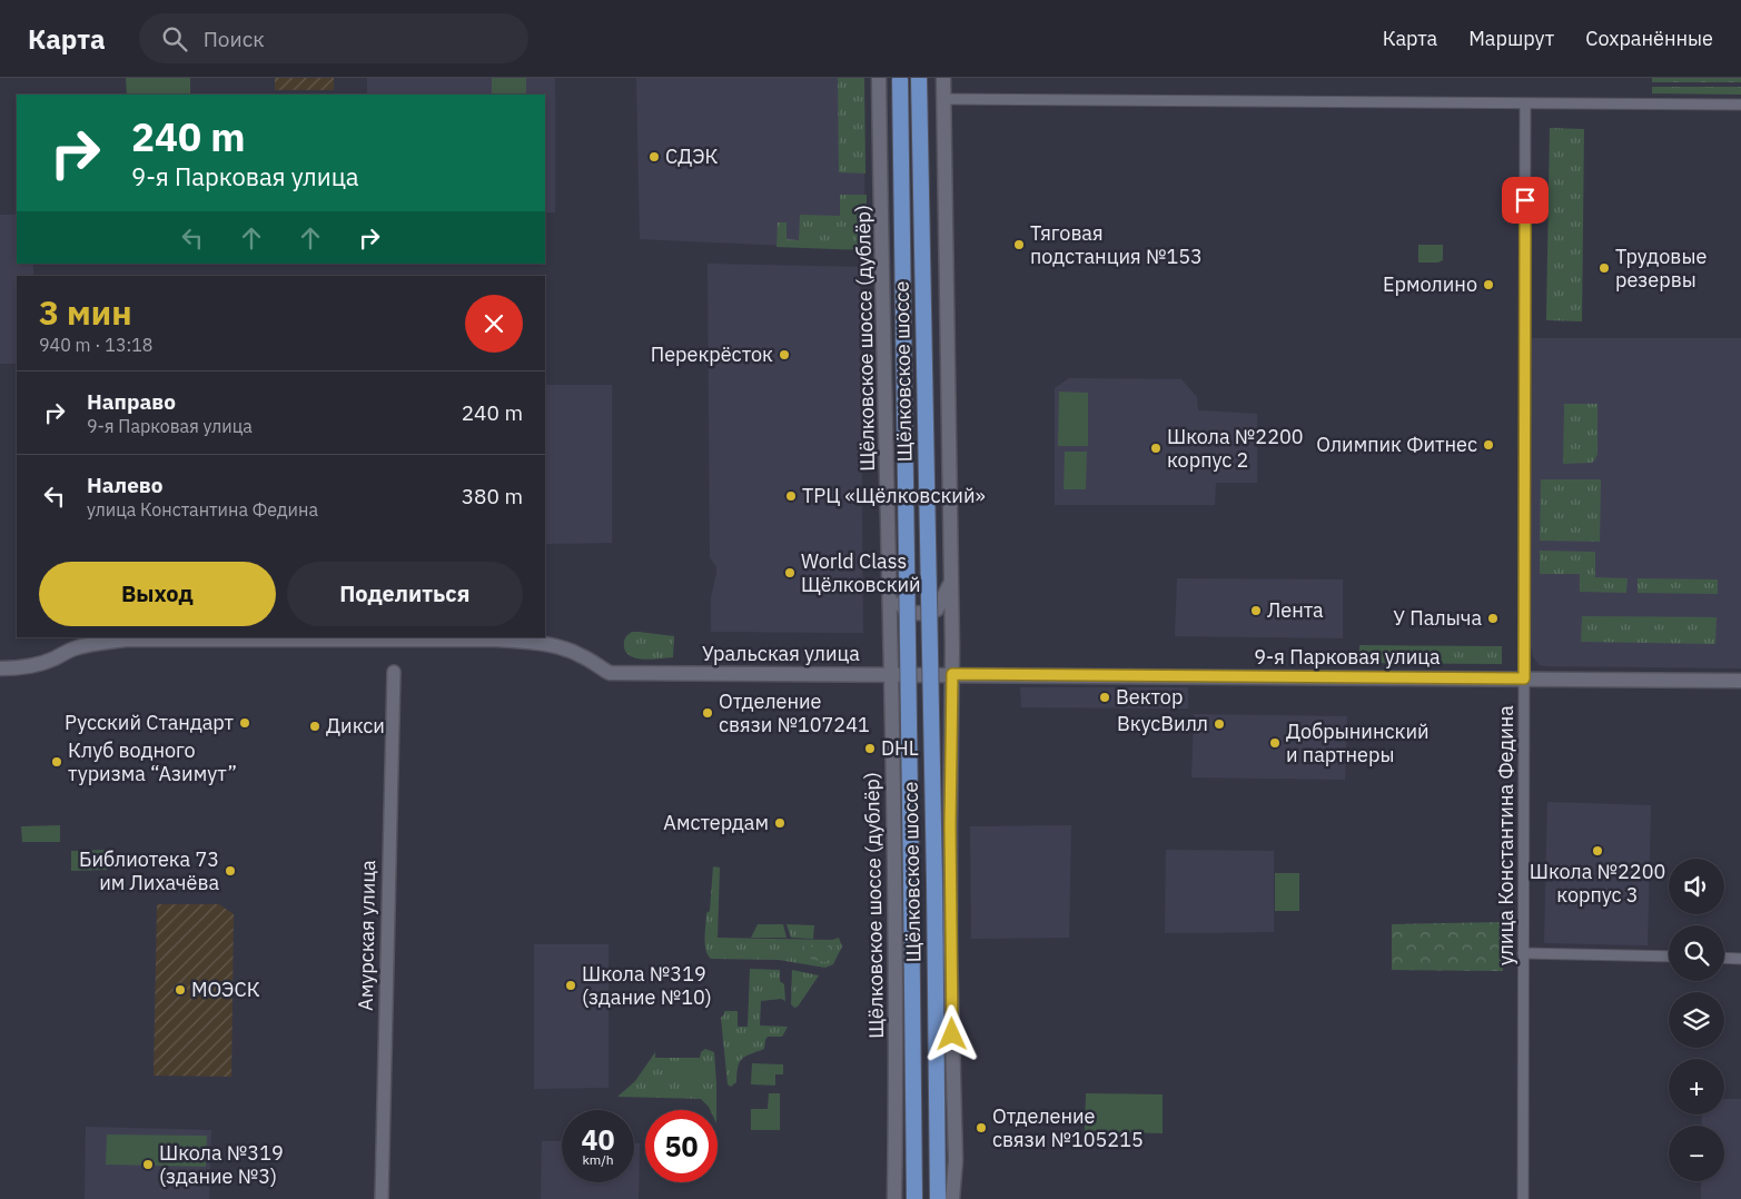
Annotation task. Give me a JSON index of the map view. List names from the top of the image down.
{
  "streets": {
    "main road": [
      "Щёлковское шоссе (дублёр)",
      "Щёлковское шоссе",
      "Уральская улица",
      "9-я Парковая улица"
    ],
    "street": ["улица Константина Федина", "Амурская улица"]
  },
  "crossings": [
    ["Щёлковское шоссе (дублёр)", "Уральская улица"],
    ["Уральская улица", "9-я Парковая улица"],
    ["9-я Парковая улица", "улица Константина Федина"]
  ],
  "places": [
    "СДЭК",
    "Тяговая подстанция №153",
    "Трудовые резервы",
    "Ермолино",
    "Перекрёсток",
    "Олимпик Фитнес",
    "Школа №2200 корпус 2",
    "ТРЦ «Щёлковский»",
    "World Class Щёлковский",
    "Лента",
    "У Палыча",
    "Вектор",
    "Отделение связи №107241",
    "Русский Стандарт",
    "ВкусВилл",
    "Дикси",
    "Добрынинский и партнеры",
    "DHL",
    "Клуб водного туризма “Азимут”",
    "Амстердам",
    "Школа №2200 корпус 3",
    "Библиотека 73 им Лихачёва",
    "Школа №319 (здание №10)",
    "МОЭСК",
    "Отделение связи №105215",
    "Школа №319 (здание №3)"
  ],
  "page": {
    "header": "Карта",
    "search": "Поиск",
    "nav": ["Карта", "Маршрут", "Сохранённые"],
    "turn": ["240 m", "9-я Парковая улица"],
    "heading": ["3 мин", "940 m · 13:18"],
    "list": [
      {
        "name": "Направо",
        "note": "9-я Парковая улица",
        "value": "240 m"
      },
      {
        "name": "Налево",
        "note": "улица Константина Федина",
        "value": "380 m"
      }
    ],
    "buttons": ["Выход", "Поделиться"],
    "map_buttons": ["+", "−"],
    "speed": "40 km/h",
    "limit": "50"
  }
}
